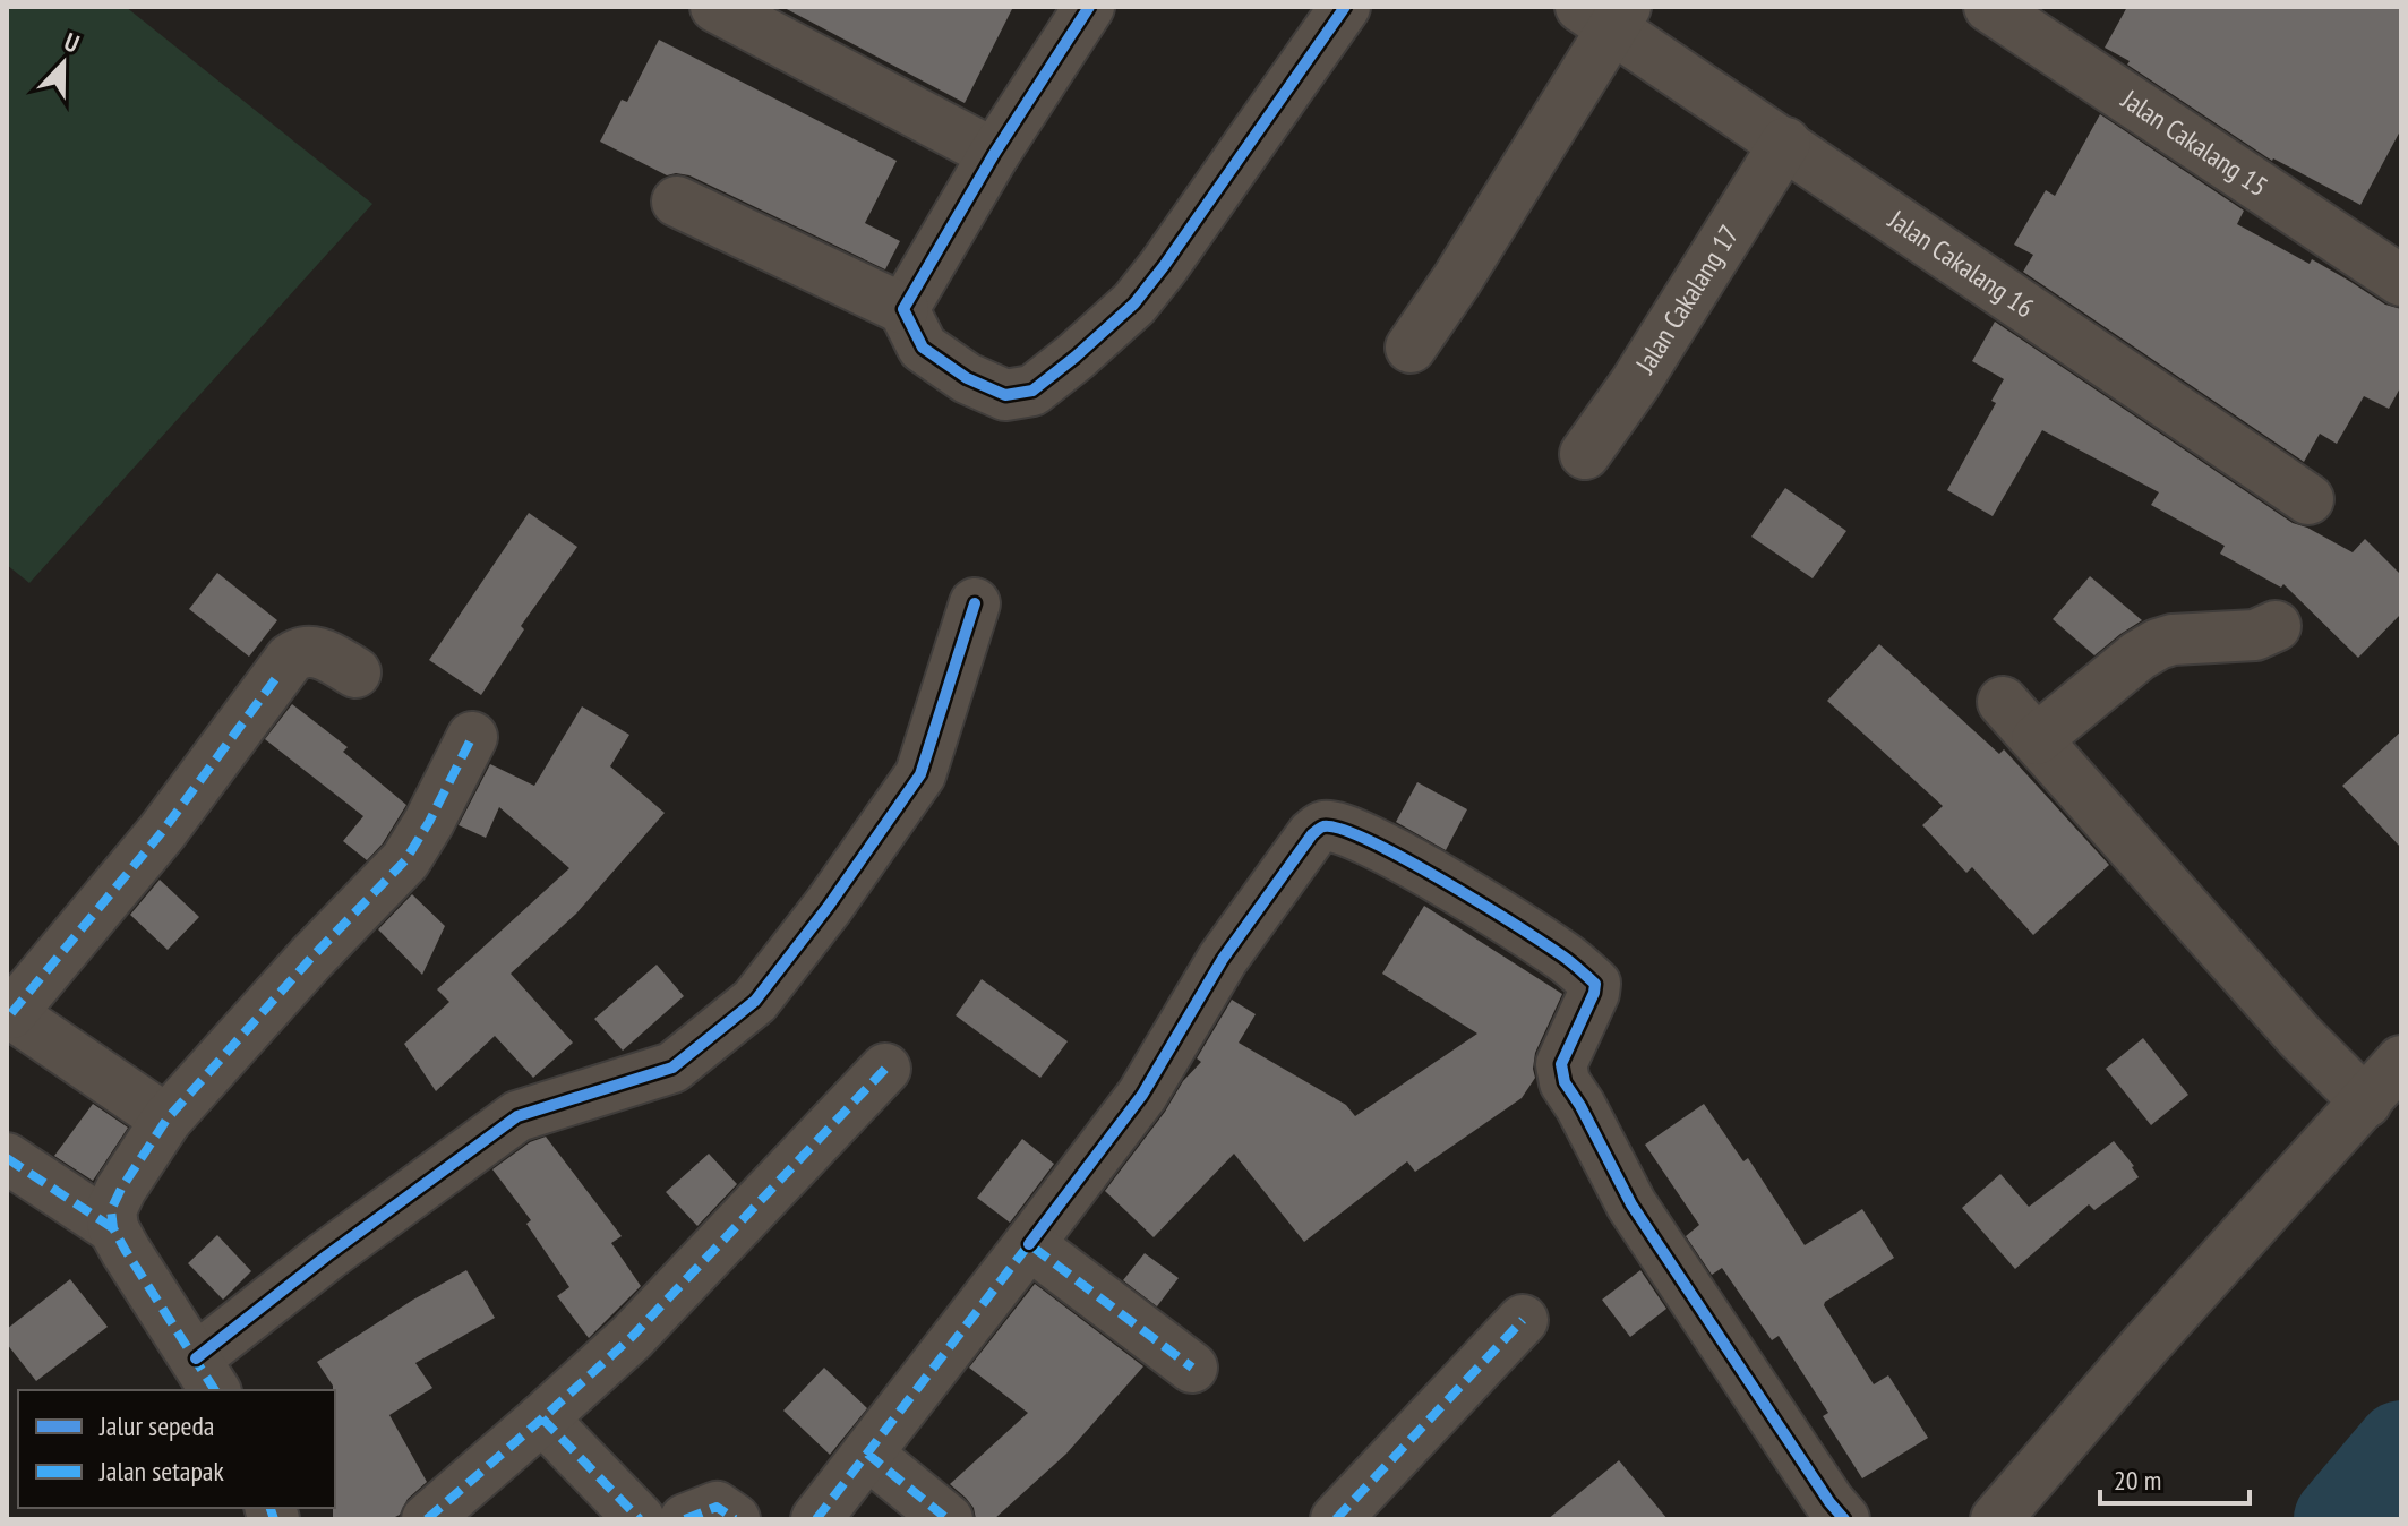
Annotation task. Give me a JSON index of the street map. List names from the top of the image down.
{
  "streets": {
    "street": ["Jalan Cakalang 15", "Jalan Cakalang 16", "Jalan Cakalang 17"]
  },
  "crossings": [
    ["Jalan Cakalang 16", "Jalan Cakalang 17"]
  ],
  "legend": ["Jalur sepeda", "Jalan setapak"],
  "scale_bar": "20 m",
  "north": "top"
}
